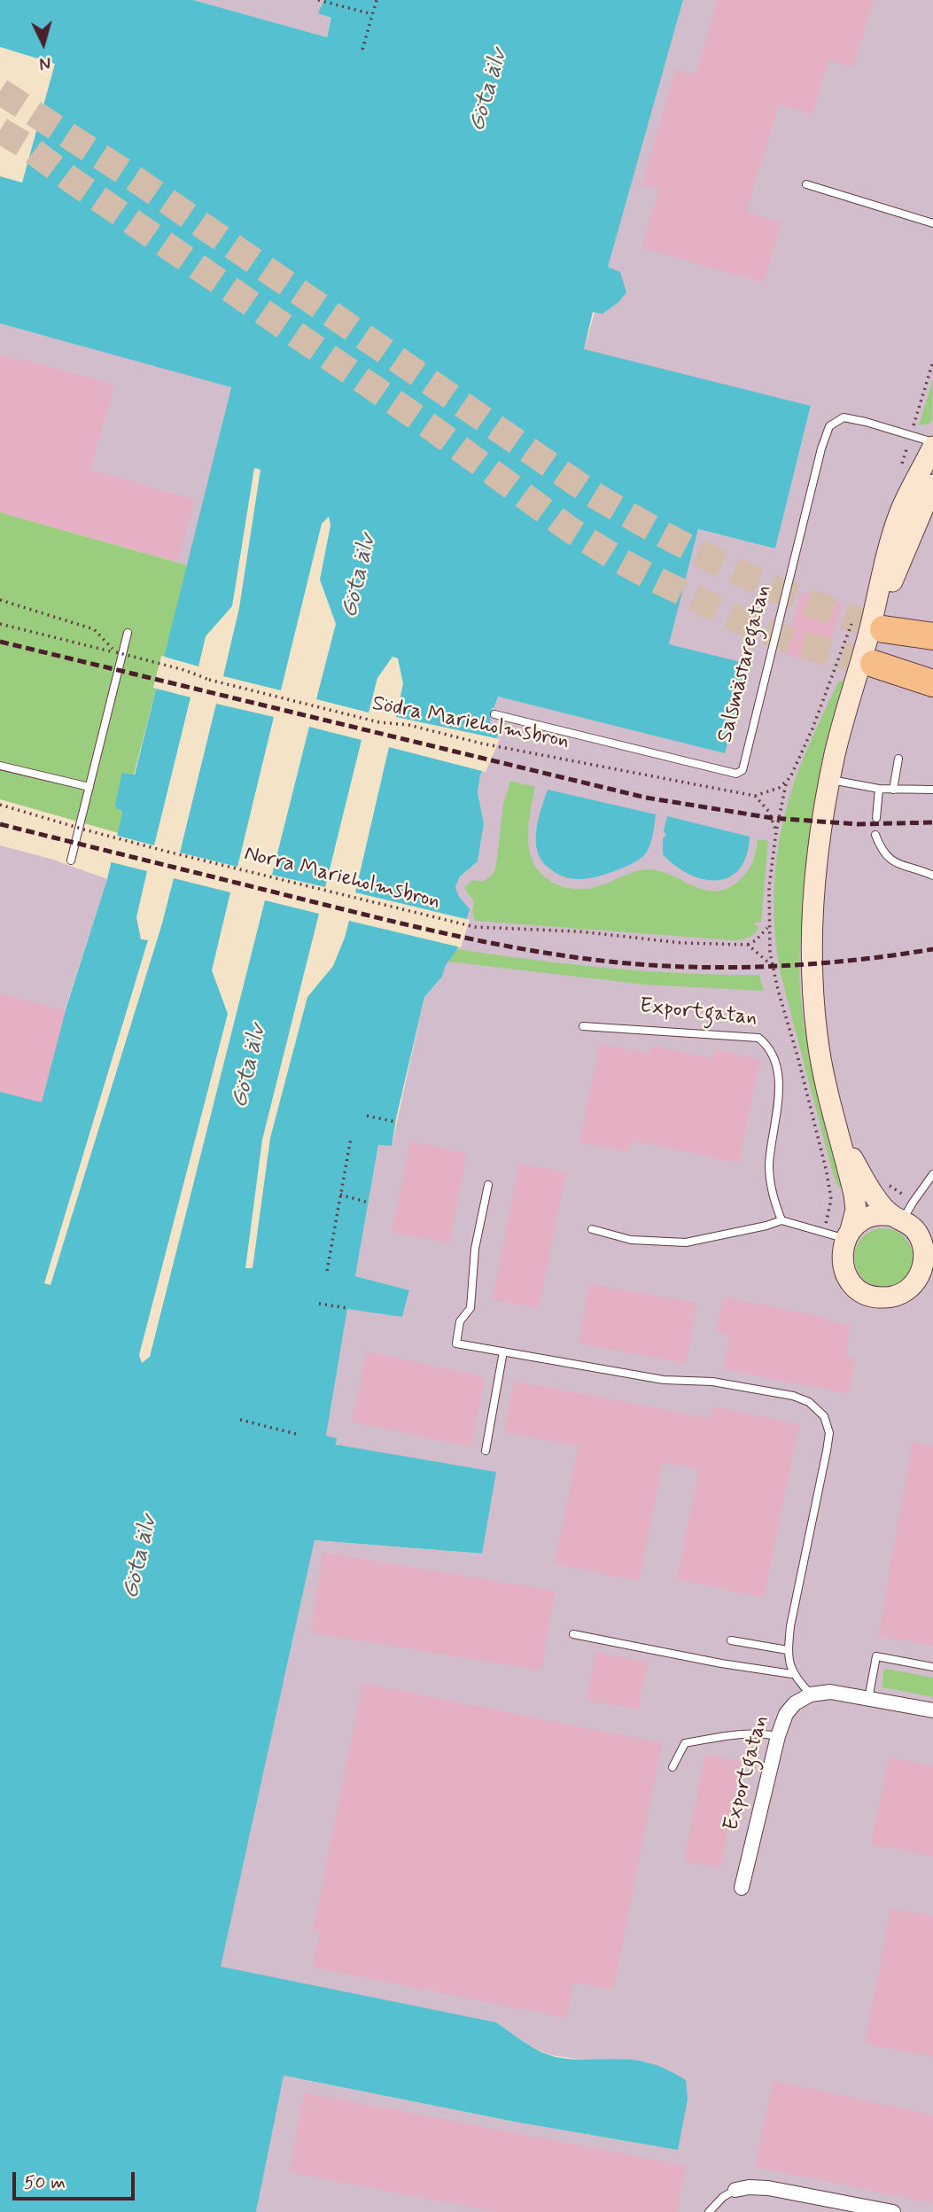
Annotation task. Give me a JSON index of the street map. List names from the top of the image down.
{
  "streets": {
    "street": ["Salsmästaregatan", "Exportgatan"],
    "path": ["Södra Marieholmsbron", "Norra Marieholmsbron"]
  },
  "water": ["Göta älv"],
  "scale_bar": "50 m",
  "north": "bottom"
}
